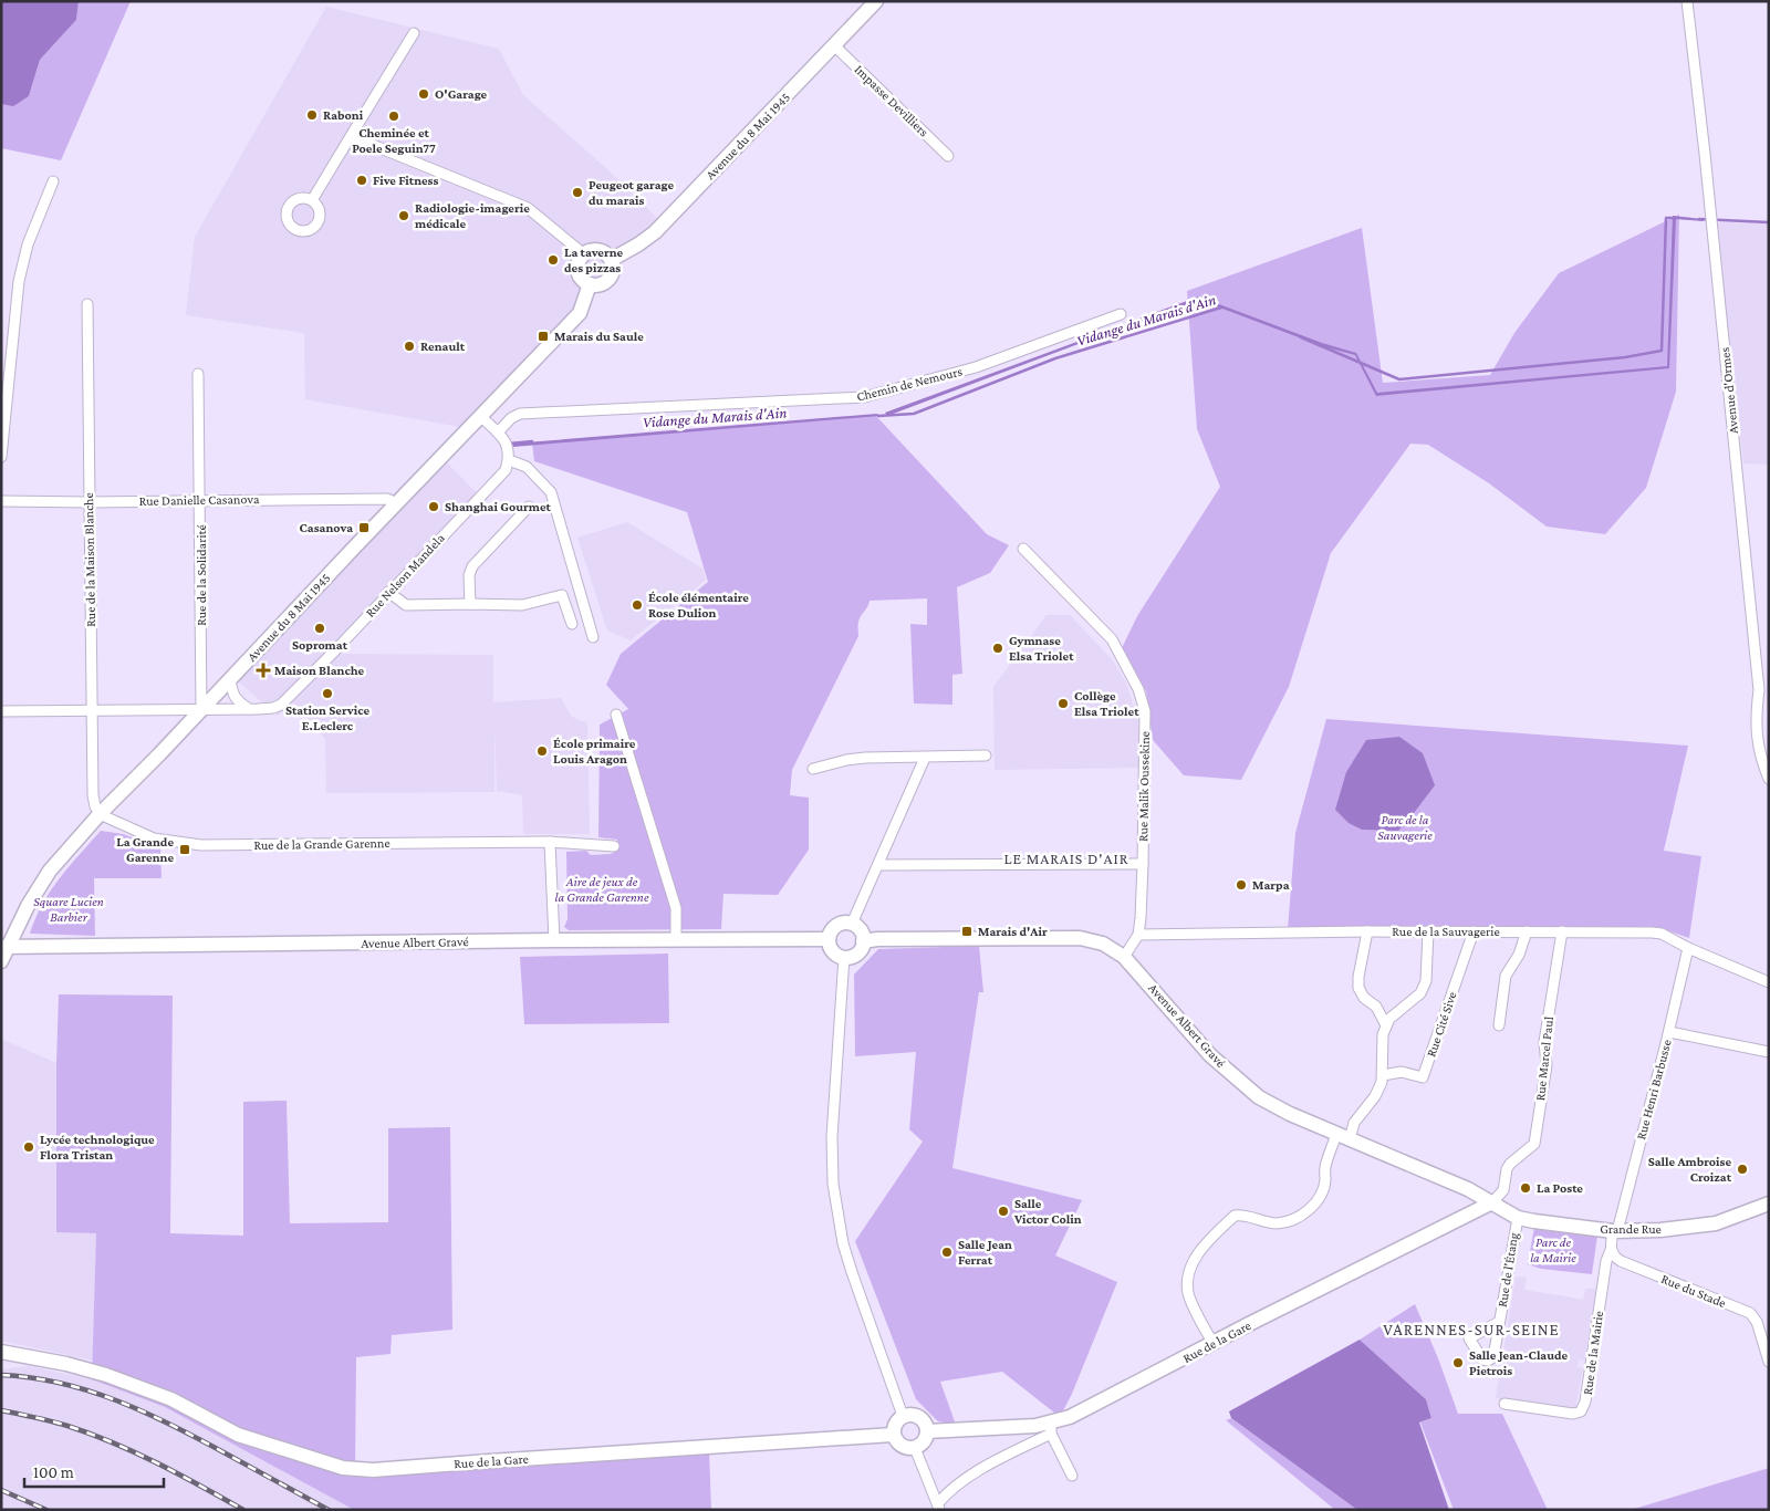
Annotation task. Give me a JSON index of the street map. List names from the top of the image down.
{
  "streets": {
    "main road": [
      "Avenue du 8 Mai 1945",
      "Avenue Albert Gravé",
      "Grande Rue",
      "Rue de la Gare"
    ],
    "street": [
      "Impasse Devilliers",
      "Chemin de Nemours",
      "Avenue d'Ormes",
      "Rue Danielle Casanova",
      "Rue de la Maison Blanche",
      "Rue de la Solidarité",
      "Rue Nelson Mandela",
      "Rue Malik Oussekine",
      "Rue de la Grande Garenne",
      "Rue de la Sauvagerie",
      "Rue Cité Sive",
      "Rue Marcel Paul",
      "Rue Henri Barbusse",
      "Rue de l'Étang",
      "Rue du Stade",
      "Rue de la Mairie"
    ]
  },
  "crossings": [
    ["Impasse Devilliers", "Avenue du 8 Mai 1945"],
    ["Avenue du 8 Mai 1945", "Rue Danielle Casanova"],
    ["Avenue du 8 Mai 1945", "Rue de la Maison Blanche"],
    ["Avenue du 8 Mai 1945", "Rue de la Solidarité"],
    ["Avenue du 8 Mai 1945", "Rue Nelson Mandela"],
    ["Avenue du 8 Mai 1945", "Rue de la Grande Garenne"],
    ["Avenue du 8 Mai 1945", "Avenue Albert Gravé"],
    ["Rue Danielle Casanova", "Rue de la Maison Blanche"],
    ["Rue Danielle Casanova", "Rue de la Solidarité"],
    ["Rue de la Maison Blanche", "Rue Nelson Mandela"],
    ["Rue de la Maison Blanche", "Rue de la Grande Garenne"],
    ["Rue de la Solidarité", "Rue Nelson Mandela"],
    ["Rue Malik Oussekine", "Rue de la Sauvagerie"],
    ["Rue de la Sauvagerie", "Rue Cité Sive"],
    ["Rue de la Sauvagerie", "Rue Marcel Paul"],
    ["Rue de la Sauvagerie", "Rue Henri Barbusse"],
    ["Avenue Albert Gravé", "Rue Marcel Paul"],
    ["Avenue Albert Gravé", "Grande Rue"],
    ["Avenue Albert Gravé", "Rue de la Gare"],
    ["Rue Marcel Paul", "Grande Rue"],
    ["Rue Marcel Paul", "Rue de la Gare"],
    ["Rue Henri Barbusse", "Grande Rue"],
    ["Grande Rue", "Rue de l'Étang"],
    ["Grande Rue", "Rue de la Gare"],
    ["Rue du Stade", "Rue de la Mairie"]
  ],
  "districts": ["LE MARAIS D'AIR", "VARENNES-SUR-SEINE"],
  "water": ["Vidange du Marais d'Ain"],
  "parks": [
    "Parc de la Sauvagerie",
    "Aire de jeux de la Grande Garenne",
    "Square Lucien Barbier",
    "Parc de la Mairie"
  ],
  "places": {
    "other": [
      "O'Garage",
      "Raboni",
      "Cheminée et Poele Seguin77",
      "Five Fitness",
      "Peugeot garage du marais",
      "Radiologie-imagerie médicale",
      "La taverne des pizzas",
      "Renault",
      "Shanghai Gourmet",
      "École élémentaire Rose Dulion",
      "Sopromat",
      "Gymnase Elsa Triolet",
      "Station Service E.Leclerc",
      "Collège Elsa Triolet",
      "École primaire Louis Aragon",
      "Marpa",
      "Lycée technologique Flora Tristan",
      "Salle Ambroise Croizat",
      "La Poste",
      "Salle Victor Colin",
      "Salle Jean Ferrat",
      "Salle Jean-Claude Pietrois"
    ],
    "transit": [
      "Marais du Saule",
      "Casanova",
      "La Grande Garenne",
      "Marais d'Air"
    ],
    "health": ["Maison Blanche"]
  },
  "scale_bar": "100 m"
}
